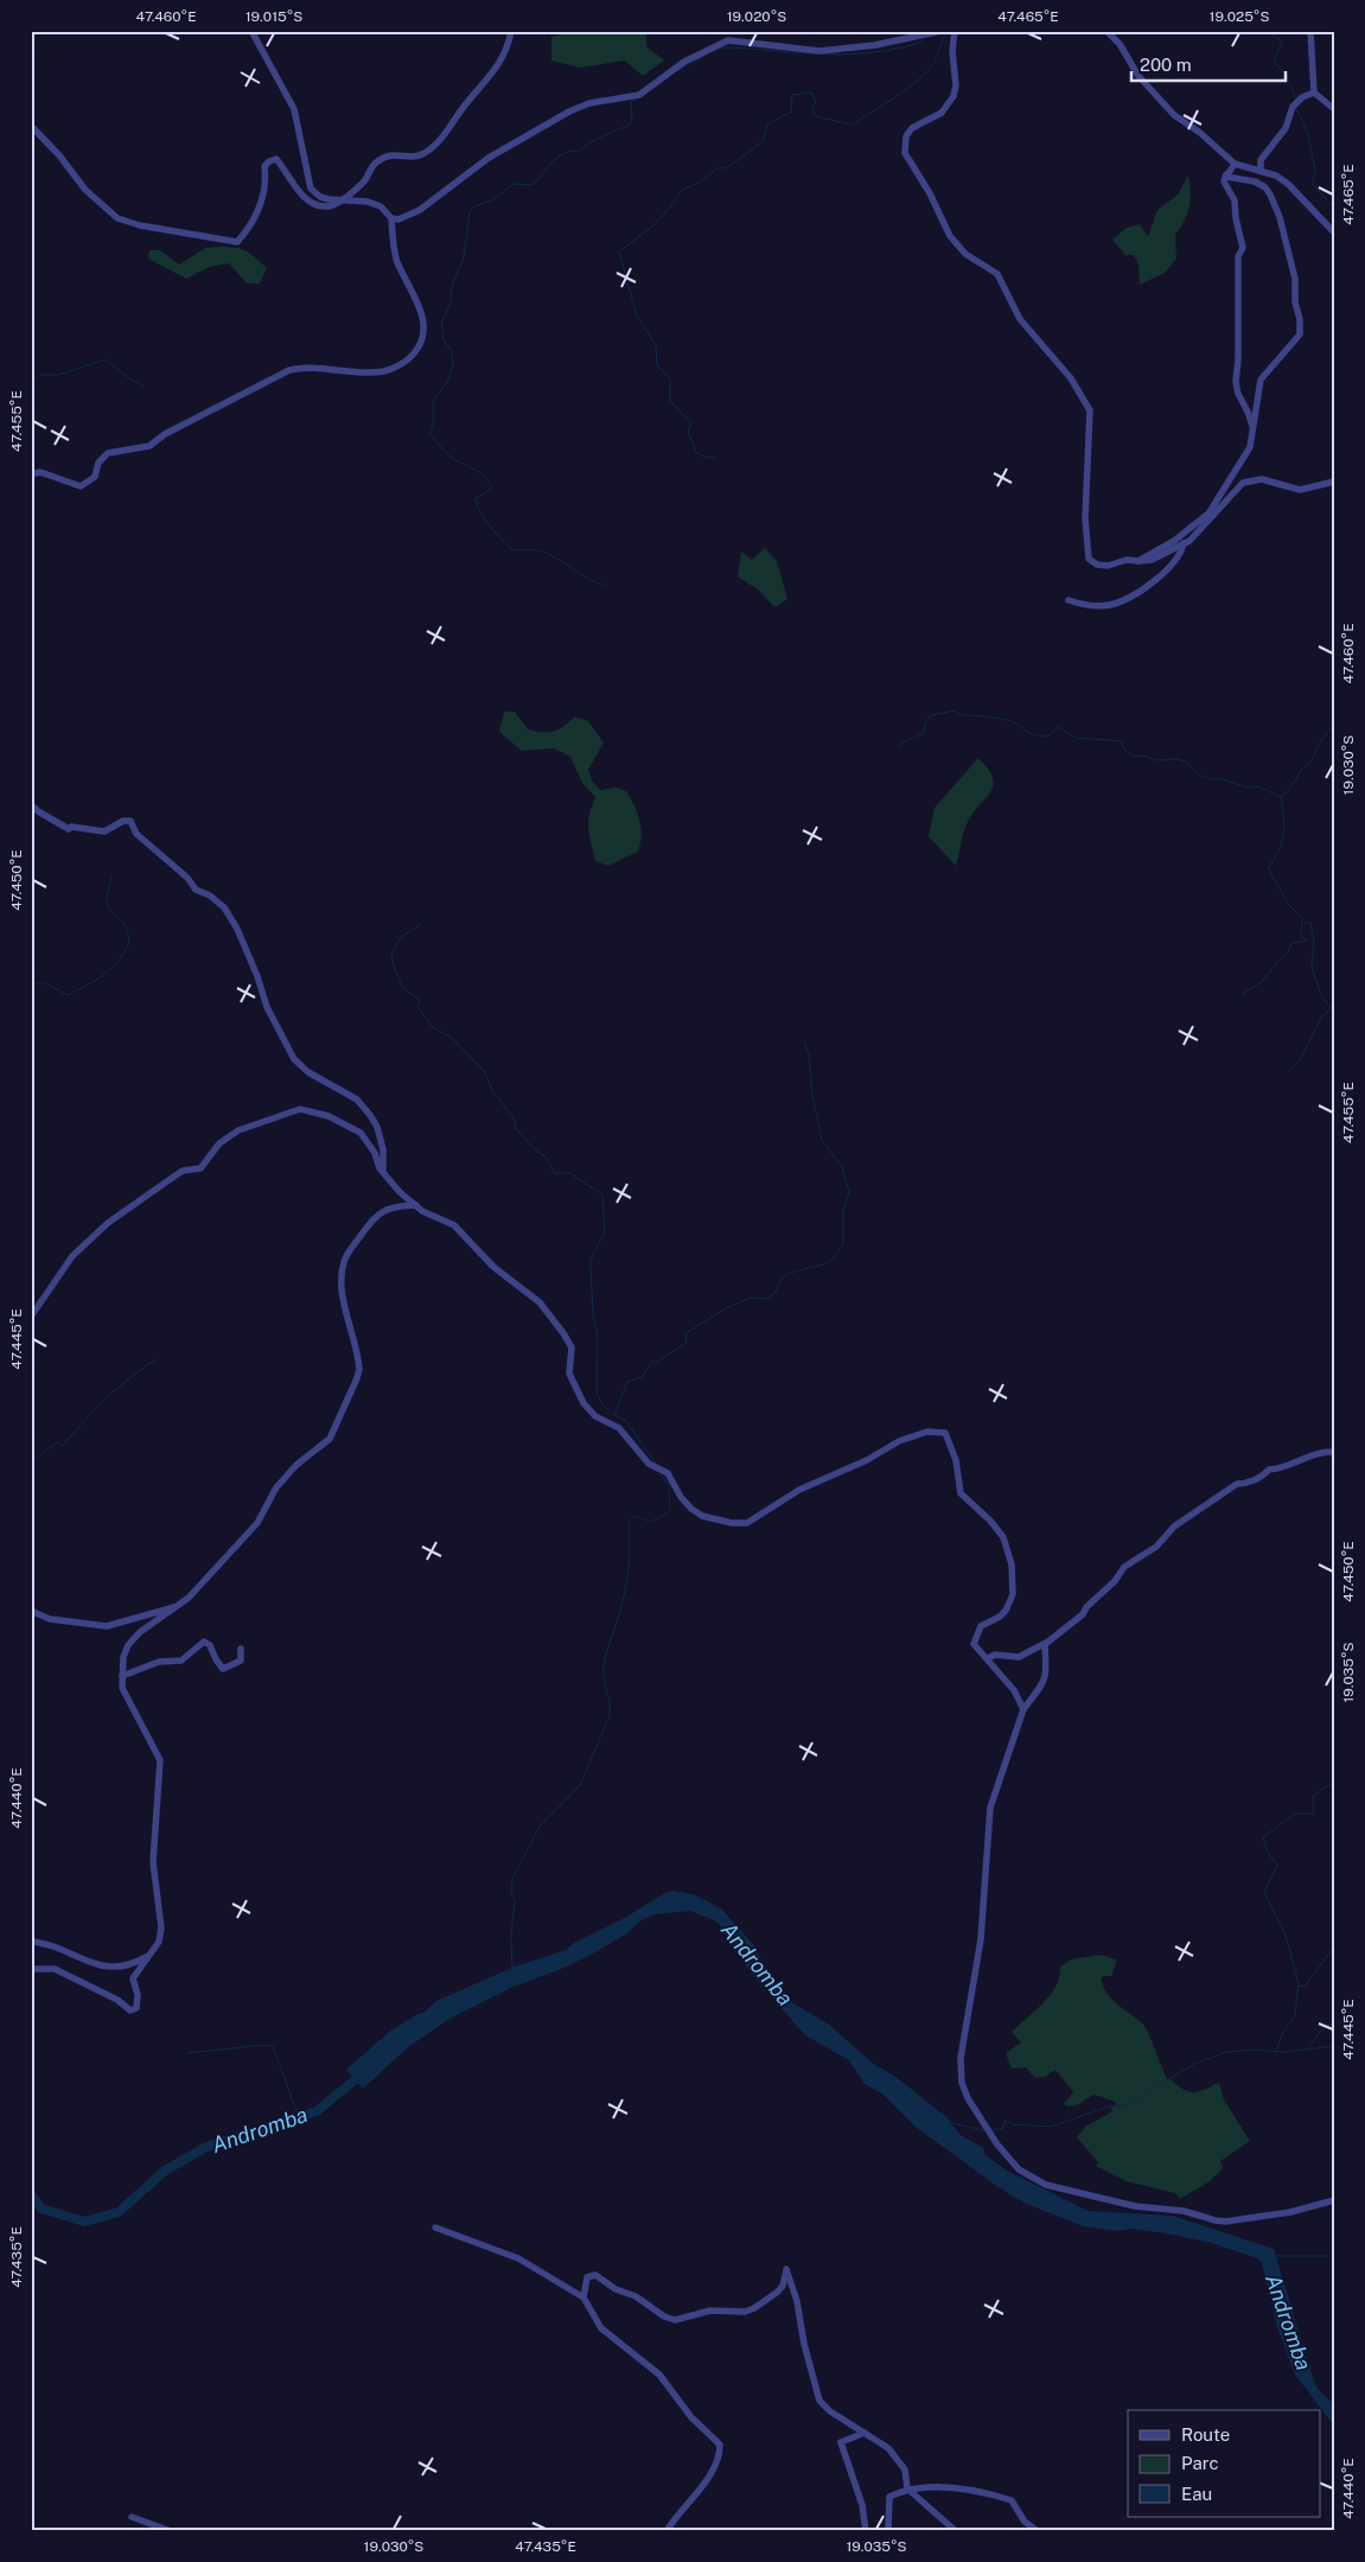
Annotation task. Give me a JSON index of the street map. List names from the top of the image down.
{
  "water": ["Andromba"],
  "legend": ["Route", "Parc", "Eau"],
  "scale_bar": "200 m",
  "coordinates": [
    "47.460°E",
    "19.015°S",
    "19.020°S",
    "47.465°E",
    "19.025°S",
    "47.455°E",
    "19.030°S",
    "47.450°E",
    "47.445°E",
    "19.035°S",
    "47.440°E",
    "47.435°E"
  ]
}
